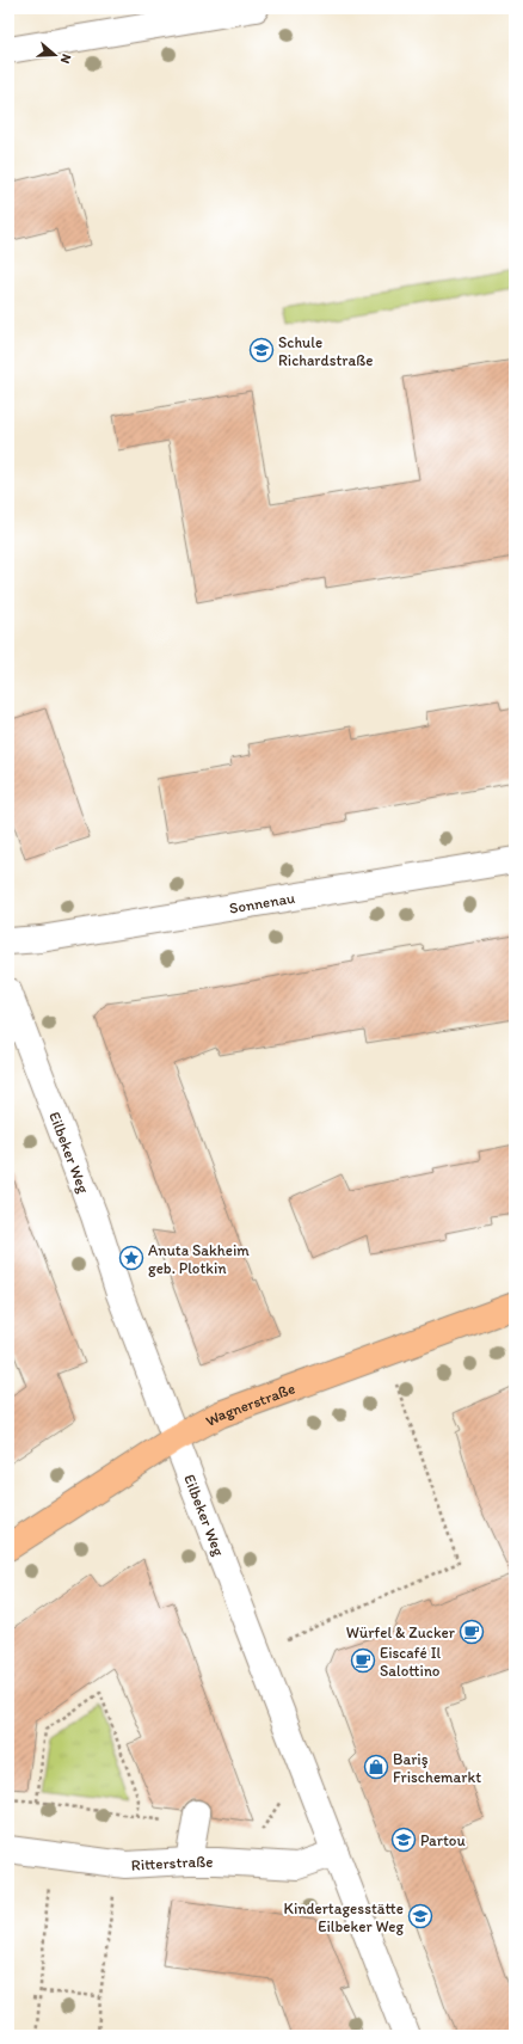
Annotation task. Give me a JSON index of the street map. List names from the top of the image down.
{
  "streets": {
    "main road": ["Wagnerstraße"],
    "street": ["Sonnenau", "Eilbeker Weg", "Ritterstraße"]
  },
  "crossings": [
    ["Eilbeker Weg", "Wagnerstraße"],
    ["Eilbeker Weg", "Ritterstraße"]
  ],
  "places": {
    "school or university": ["Schule Richardstraße", "Partou", "Kindertagesstätte Eilbeker Weg"],
    "place": ["Anuta Sakheim geb. Plotkin"],
    "cafe": ["Würfel & Zucker", "Eiscafé Il Salottino"],
    "shop": ["Bariş Frischemarkt"]
  },
  "north": "right"
}
